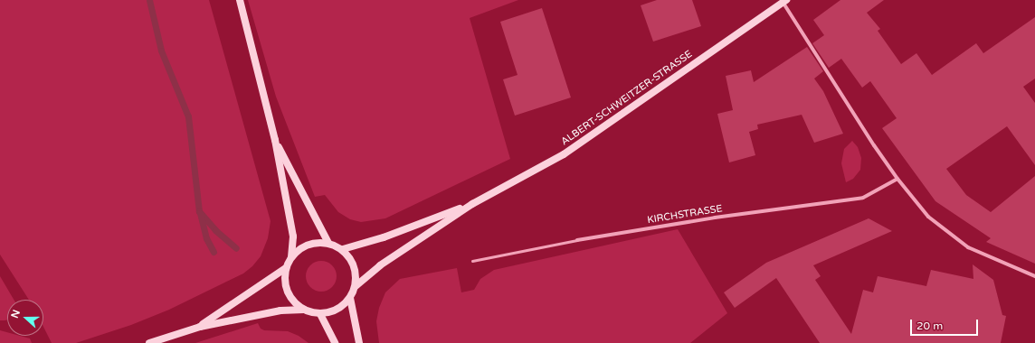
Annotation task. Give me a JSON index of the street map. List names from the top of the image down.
{
  "streets": {
    "main road": ["ALBERT-SCHWEITZER-STRASSE"],
    "street": ["KIRCHSTRASSE"]
  },
  "scale_bar": "20 m",
  "north": "left"
}
